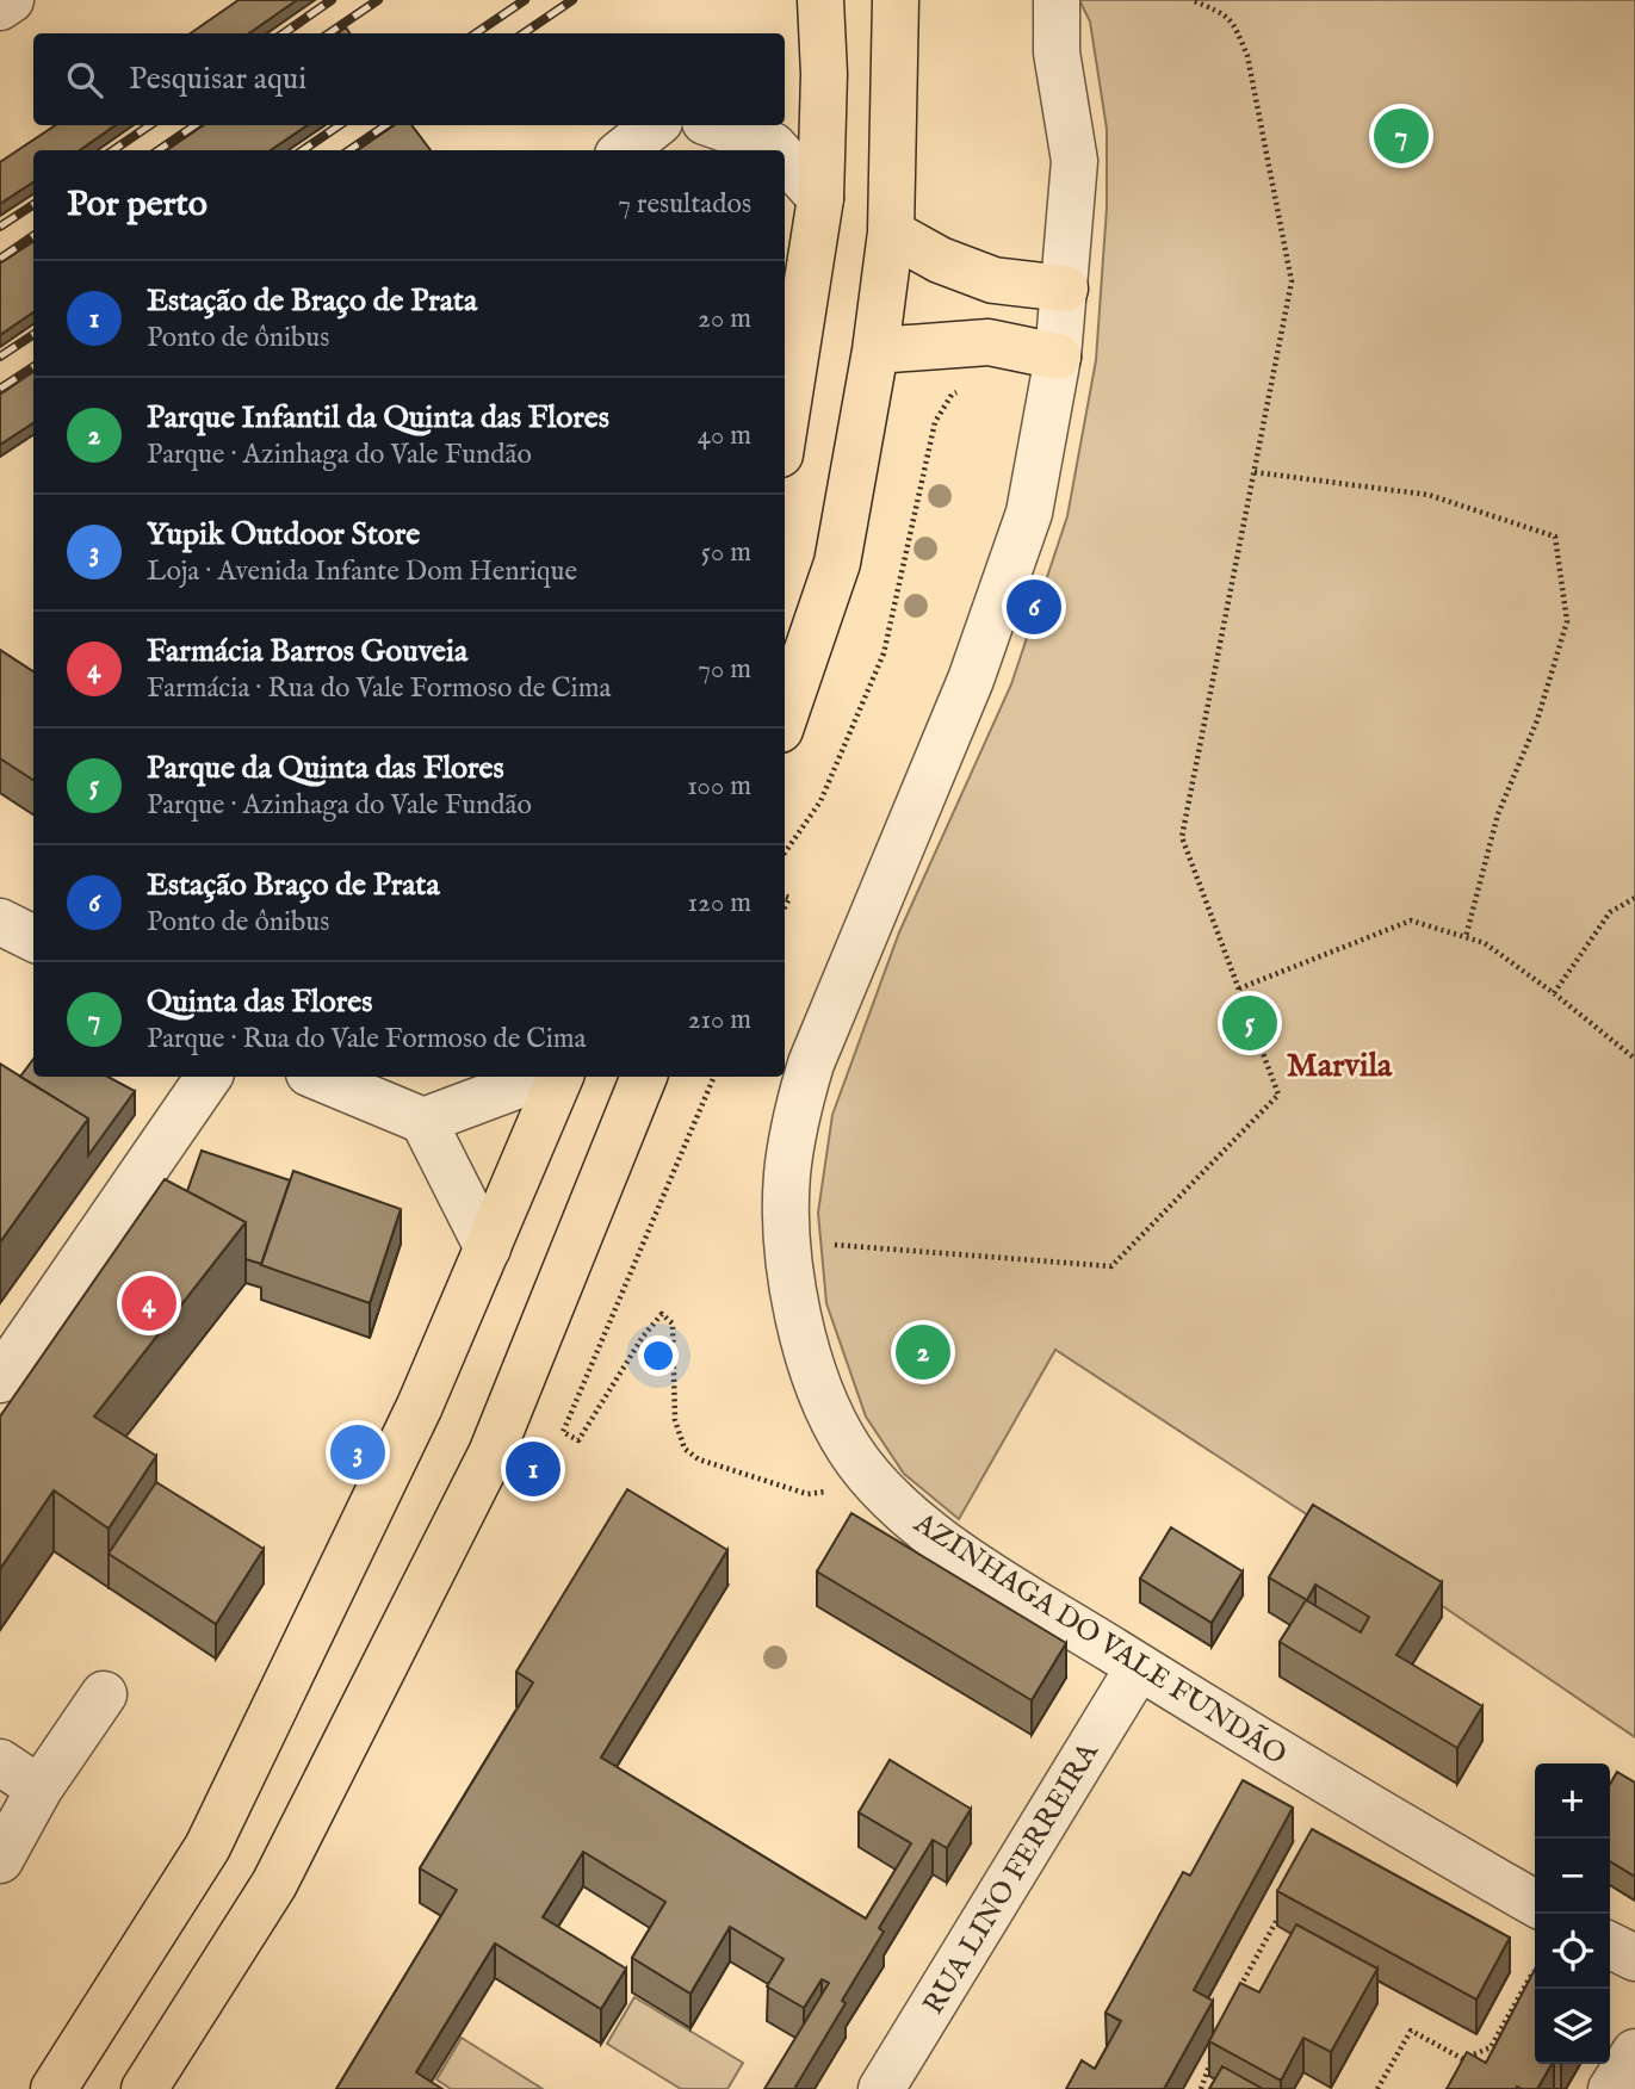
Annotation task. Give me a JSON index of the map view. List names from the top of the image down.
{
  "streets": {
    "street": ["AZINHAGA DO VALE FUNDÃO", "RUA LINO FERREIRA"]
  },
  "crossings": [
    ["AZINHAGA DO VALE FUNDÃO", "RUA LINO FERREIRA"]
  ],
  "districts": ["Marvila"],
  "page": {
    "search": "Pesquisar aqui",
    "pins": [
      "7",
      "6",
      "5",
      "4",
      "2",
      "3",
      "1"
    ],
    "heading": ["Por perto", "7 resultados"],
    "list": [
      {
        "mark": "1",
        "name": "Estação de Braço de Prata",
        "note": "Ponto de ônibus",
        "value": "20 m"
      },
      {
        "mark": "2",
        "name": "Parque Infantil da Quinta das Flores",
        "note": "Parque · Azinhaga do Vale Fundão",
        "value": "40 m"
      },
      {
        "mark": "3",
        "name": "Yupik Outdoor Store",
        "note": "Loja · Avenida Infante Dom Henrique",
        "value": "50 m"
      },
      {
        "mark": "4",
        "name": "Farmácia Barros Gouveia",
        "note": "Farmácia · Rua do Vale Formoso de Cima",
        "value": "70 m"
      },
      {
        "mark": "5",
        "name": "Parque da Quinta das Flores",
        "note": "Parque · Azinhaga do Vale Fundão",
        "value": "100 m"
      },
      {
        "mark": "6",
        "name": "Estação Braço de Prata",
        "note": "Ponto de ônibus",
        "value": "120 m"
      },
      {
        "mark": "7",
        "name": "Quinta das Flores",
        "note": "Parque · Rua do Vale Formoso de Cima",
        "value": "210 m"
      }
    ],
    "map_buttons": ["+", "−"]
  }
}
